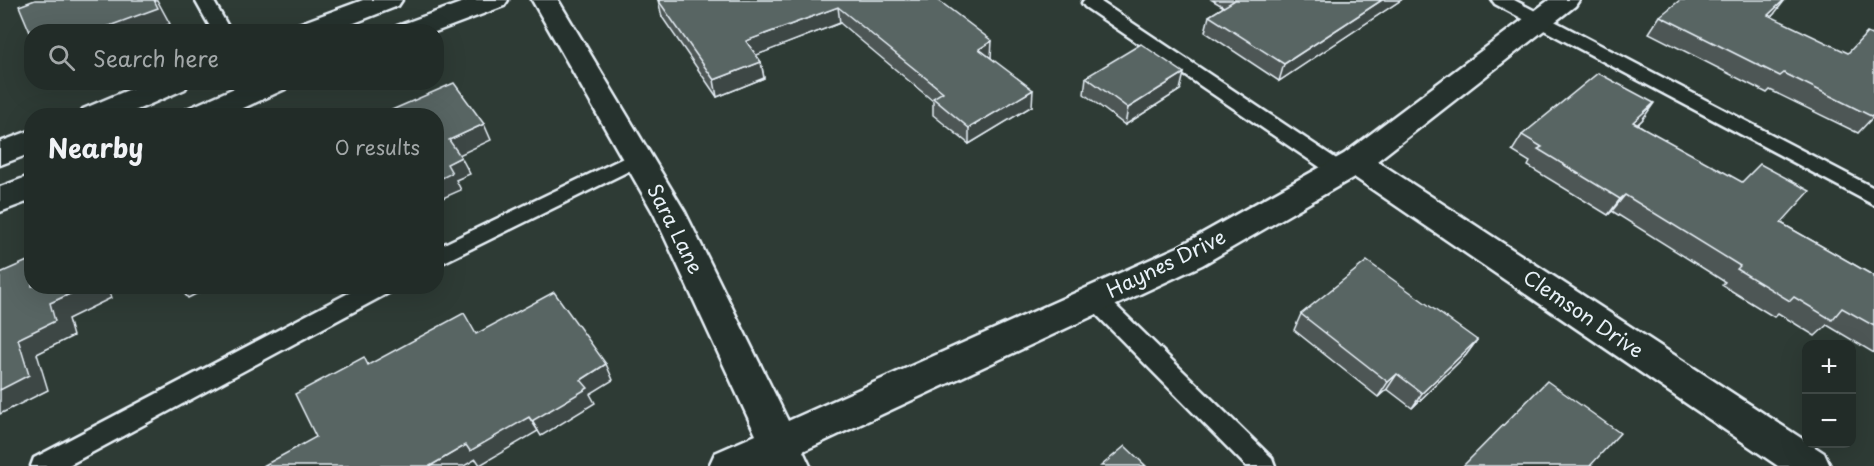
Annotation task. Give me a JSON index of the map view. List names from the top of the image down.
{
  "streets": {
    "street": ["Sara Lane", "Haynes Drive", "Clemson Drive"]
  },
  "crossings": [
    ["Sara Lane", "Haynes Drive"],
    ["Haynes Drive", "Clemson Drive"]
  ],
  "page": {
    "search": "Search here",
    "heading": ["Nearby", "0 results"],
    "map_buttons": ["+", "−"]
  }
}
